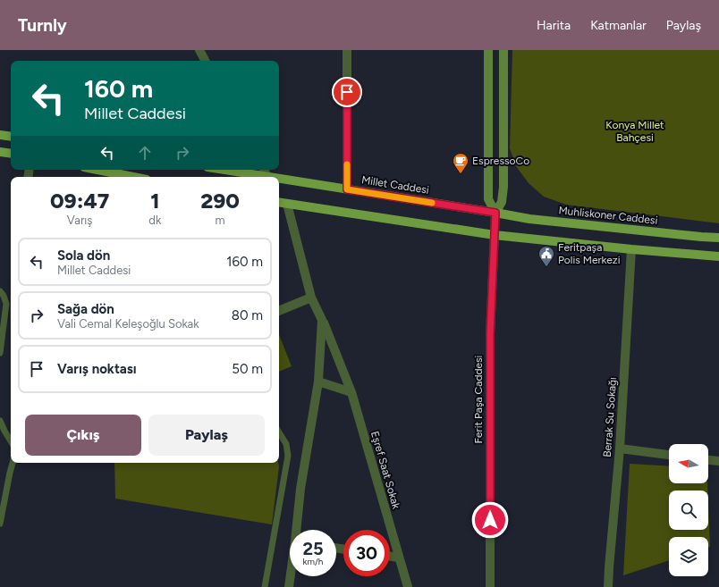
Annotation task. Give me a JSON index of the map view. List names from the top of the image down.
{
  "streets": {
    "main road": ["Millet Caddesi", "Muhliskoner Caddesi", "Ferit Paşa Caddesi"],
    "street": ["Berrak Su Sokağı", "Eşref Saat Sokak"]
  },
  "crossings": [
    ["Millet Caddesi", "Muhliskoner Caddesi"],
    ["Millet Caddesi", "Ferit Paşa Caddesi"],
    ["Muhliskoner Caddesi", "Ferit Paşa Caddesi"]
  ],
  "parks": ["Konya Millet Bahçesi"],
  "places": {
    "cafe": ["EspressoCo"],
    "public building": ["Feritpaşa Polis Merkezi"]
  },
  "north": "left",
  "page": {
    "header": "Turnly",
    "nav": ["Harita", "Katmanlar", "Paylaş"],
    "turn": ["160 m", "Millet Caddesi"],
    "eta": [
      "09:47",
      "Varış",
      "1",
      "dk",
      "290",
      "m"
    ],
    "list": [
      {
        "name": "Sola dön",
        "note": "Millet Caddesi",
        "value": "160 m"
      },
      {
        "name": "Sağa dön",
        "note": "Vali Cemal Keleşoğlu Sokak",
        "value": "80 m"
      },
      {
        "name": "Varış noktası",
        "value": "50 m"
      }
    ],
    "buttons": ["Çıkış", "Paylaş"],
    "speed": "25 km/h",
    "limit": "30"
  }
}
